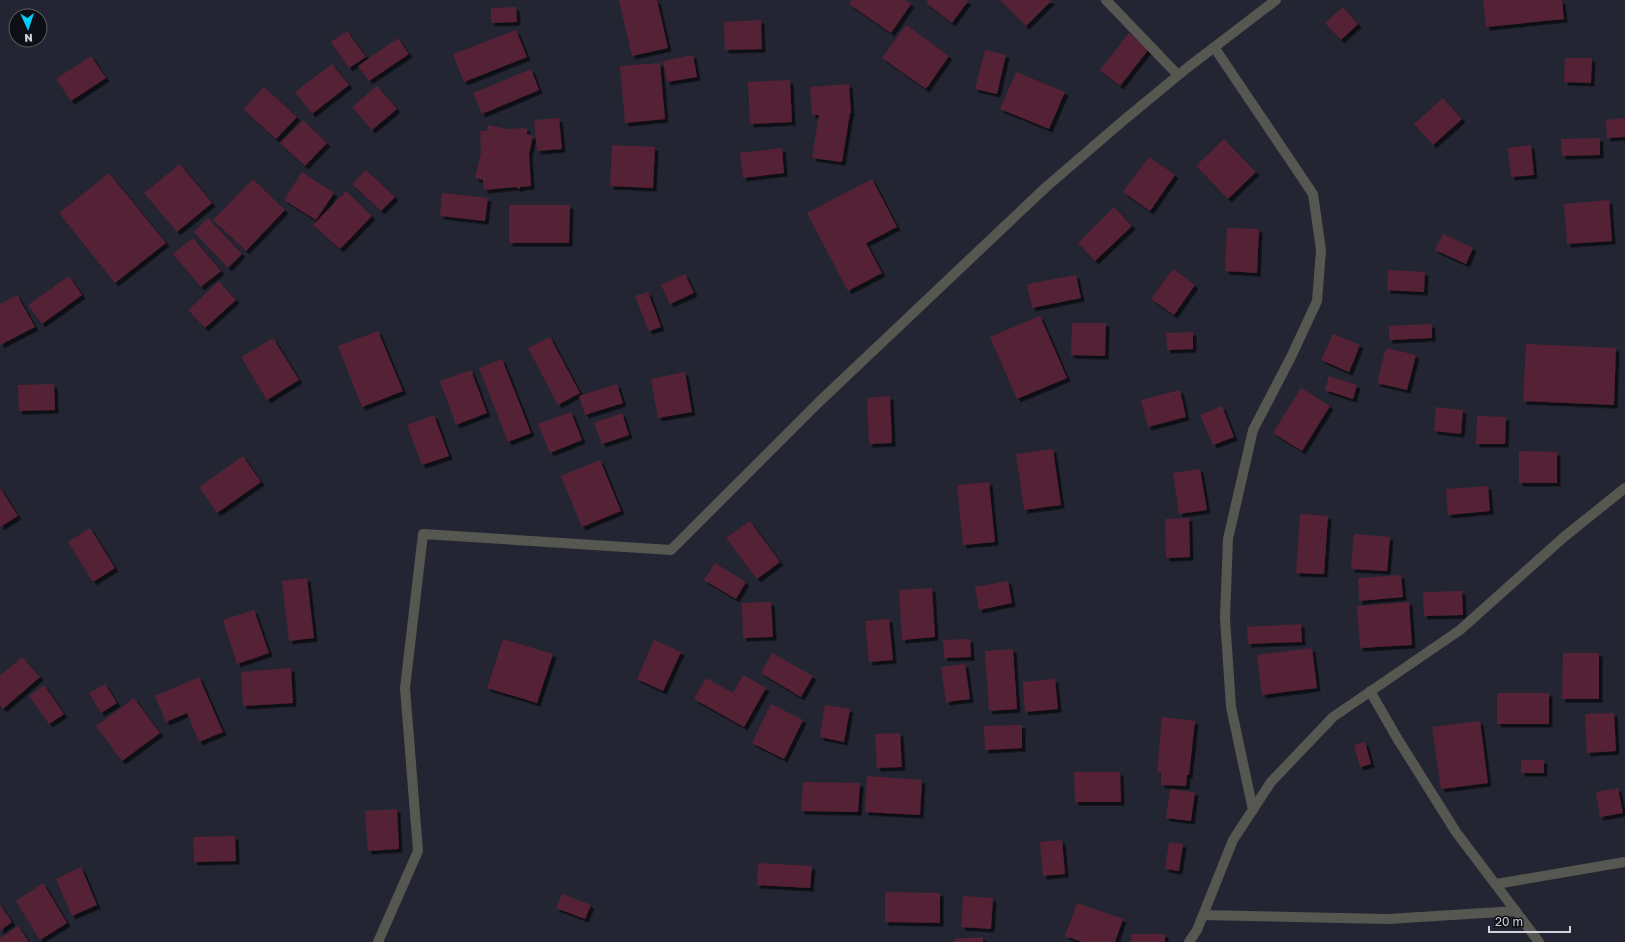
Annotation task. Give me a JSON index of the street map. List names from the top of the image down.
{
  "scale_bar": "20 m",
  "north": "bottom"
}
